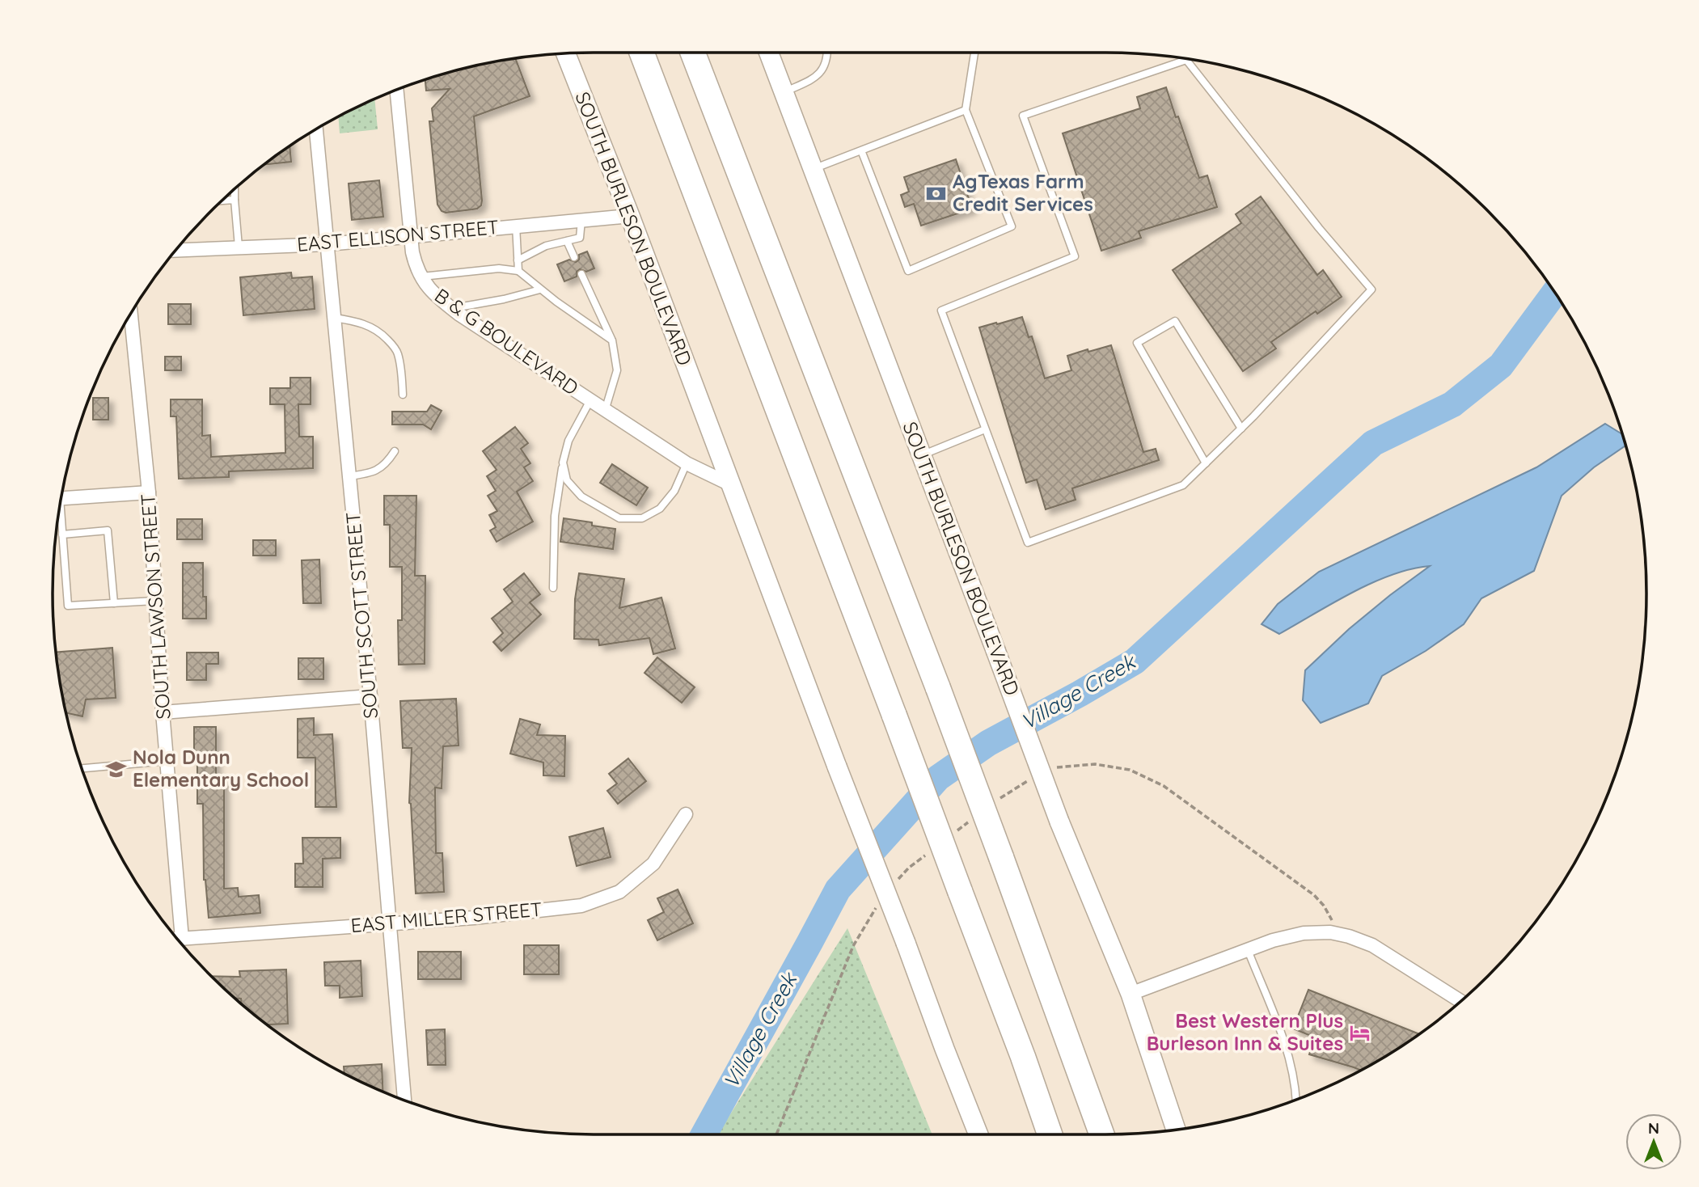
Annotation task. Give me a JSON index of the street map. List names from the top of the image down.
{
  "streets": {
    "main road": ["SOUTH BURLESON BOULEVARD"],
    "street": [
      "EAST ELLISON STREET",
      "B & G BOULEVARD",
      "SOUTH LAWSON STREET",
      "SOUTH SCOTT STREET",
      "EAST MILLER STREET"
    ]
  },
  "crossings": [
    ["SOUTH BURLESON BOULEVARD", "EAST ELLISON STREET"],
    ["SOUTH BURLESON BOULEVARD", "B & G BOULEVARD"],
    ["EAST ELLISON STREET", "B & G BOULEVARD"],
    ["EAST ELLISON STREET", "SOUTH SCOTT STREET"],
    ["SOUTH LAWSON STREET", "EAST MILLER STREET"],
    ["SOUTH SCOTT STREET", "EAST MILLER STREET"]
  ],
  "water": ["Village Creek"],
  "places": {
    "bank": ["AgTexas Farm Credit Services"],
    "school or university": ["Nola Dunn Elementary School"],
    "hotel": ["Best Western Plus Burleson Inn & Suites"]
  },
  "north": "top"
}
